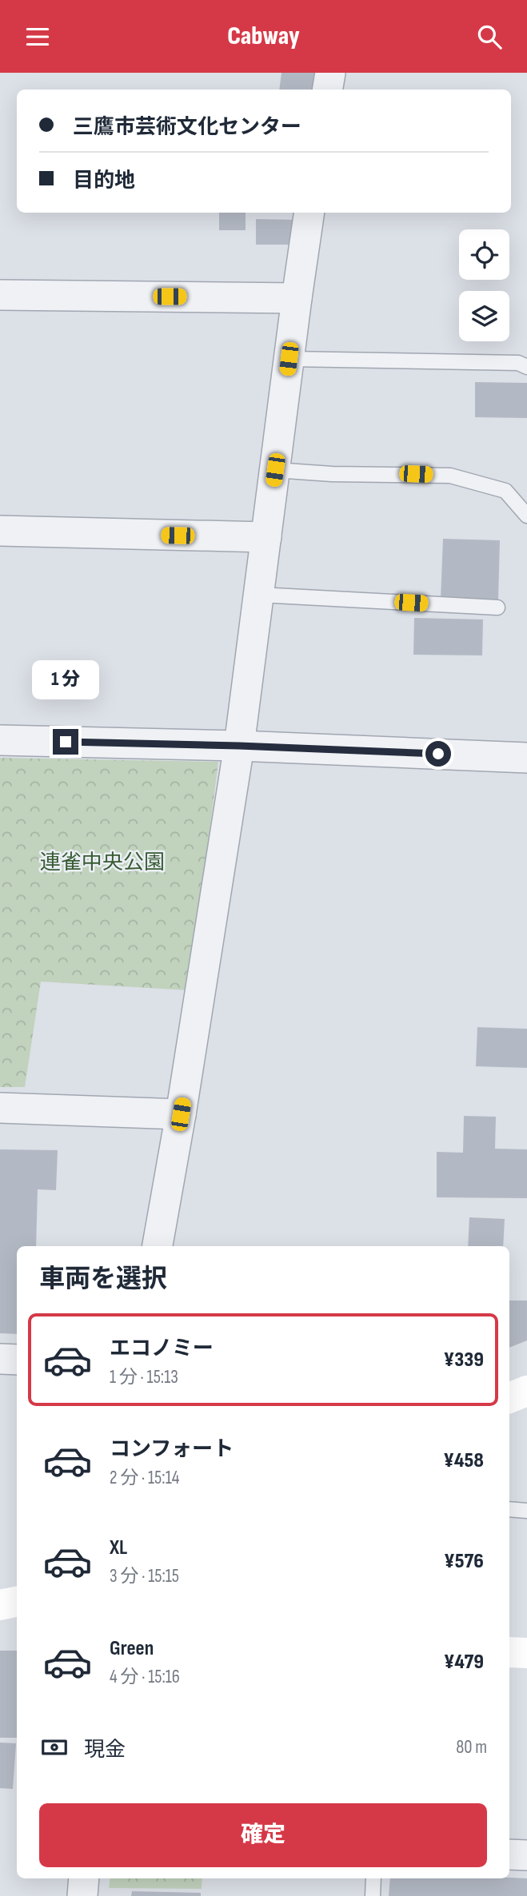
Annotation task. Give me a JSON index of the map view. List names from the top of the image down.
{
  "parks": ["連雀中央公園"],
  "page": {
    "header": "Cabway",
    "banner": ["三鷹市芸術文化センター", "目的地"],
    "bubble": "1 分",
    "heading": "車両を選択",
    "list": [
      {
        "name": "エコノミー",
        "note": "1 分 · 15:13",
        "value": "¥339"
      },
      {
        "name": "コンフォート",
        "note": "2 分 · 15:14",
        "value": "¥458"
      },
      {
        "name": "XL",
        "note": "3 分 · 15:15",
        "value": "¥576"
      },
      {
        "name": "Green",
        "note": "4 分 · 15:16",
        "value": "¥479"
      }
    ],
    "pay": ["現金", "80 m"],
    "buttons": "確定"
  }
}
